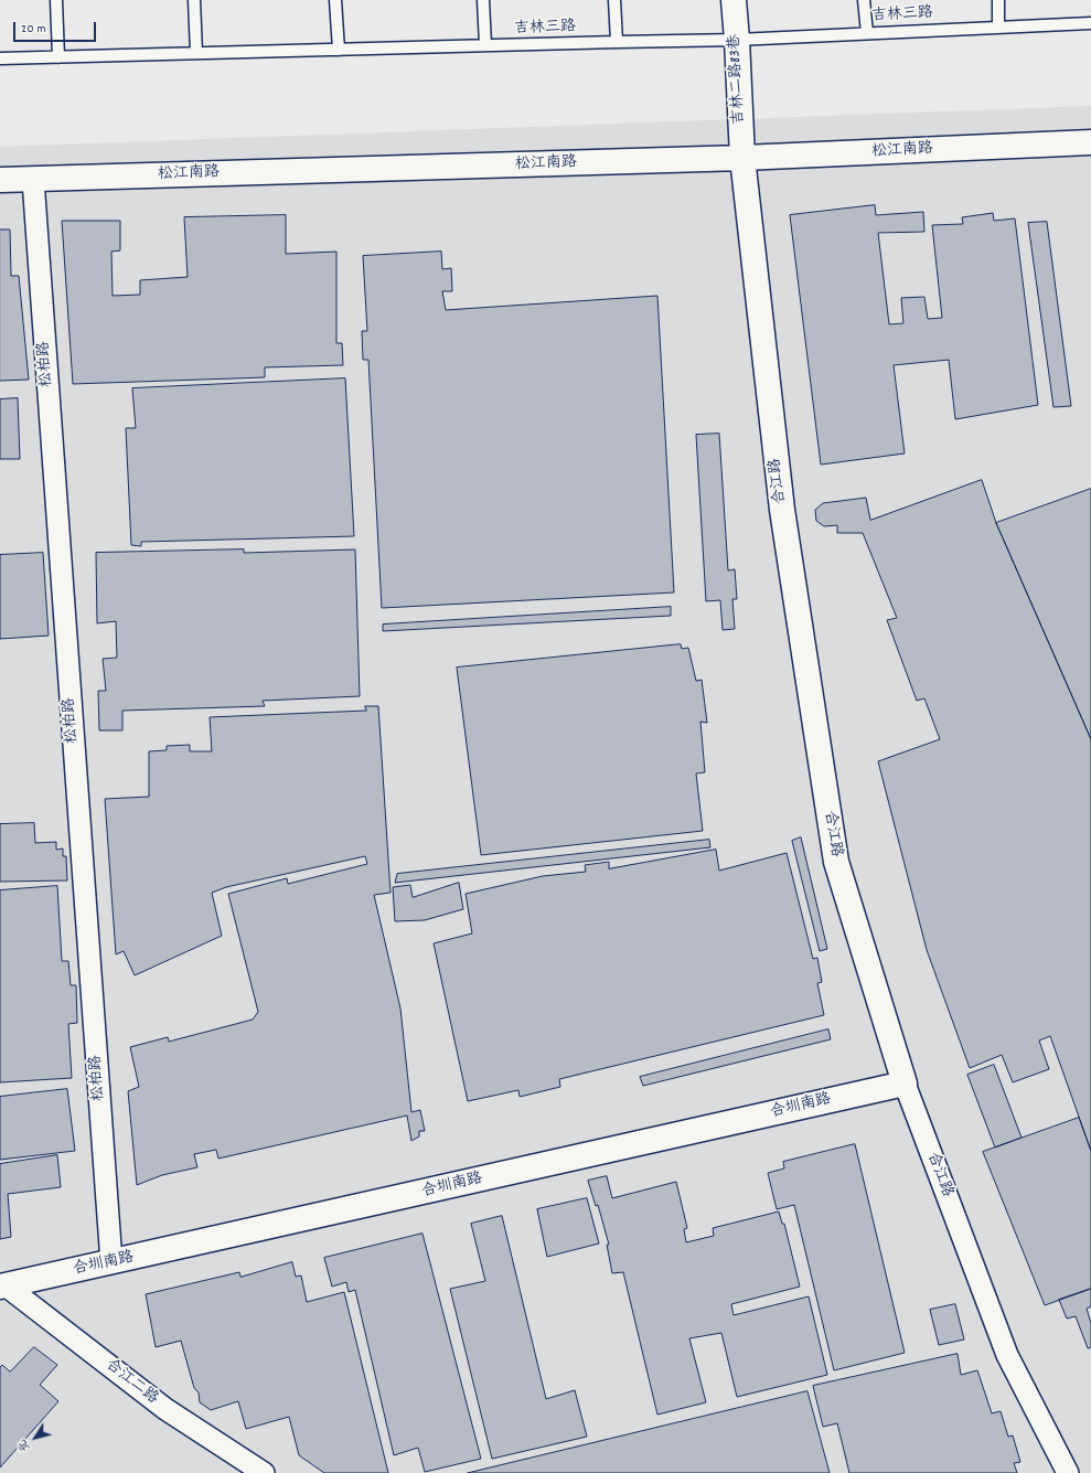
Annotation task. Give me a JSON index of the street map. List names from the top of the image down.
{
  "streets": {
    "street": [
      "吉林二路83巷",
      "松江南路",
      "松柏路",
      "合江路",
      "合圳南路",
      "合江二路"
    ],
    "lane": ["吉林三路"]
  },
  "crossings": [
    ["吉林三路", "吉林二路83巷"],
    ["吉林二路83巷", "松江南路"],
    ["吉林二路83巷", "合江路"],
    ["松江南路", "松柏路"],
    ["松江南路", "合江路"],
    ["松柏路", "合圳南路"],
    ["合江路", "合圳南路"],
    ["合圳南路", "合江二路"]
  ],
  "scale_bar": "20 m",
  "north": "bottom left"
}
